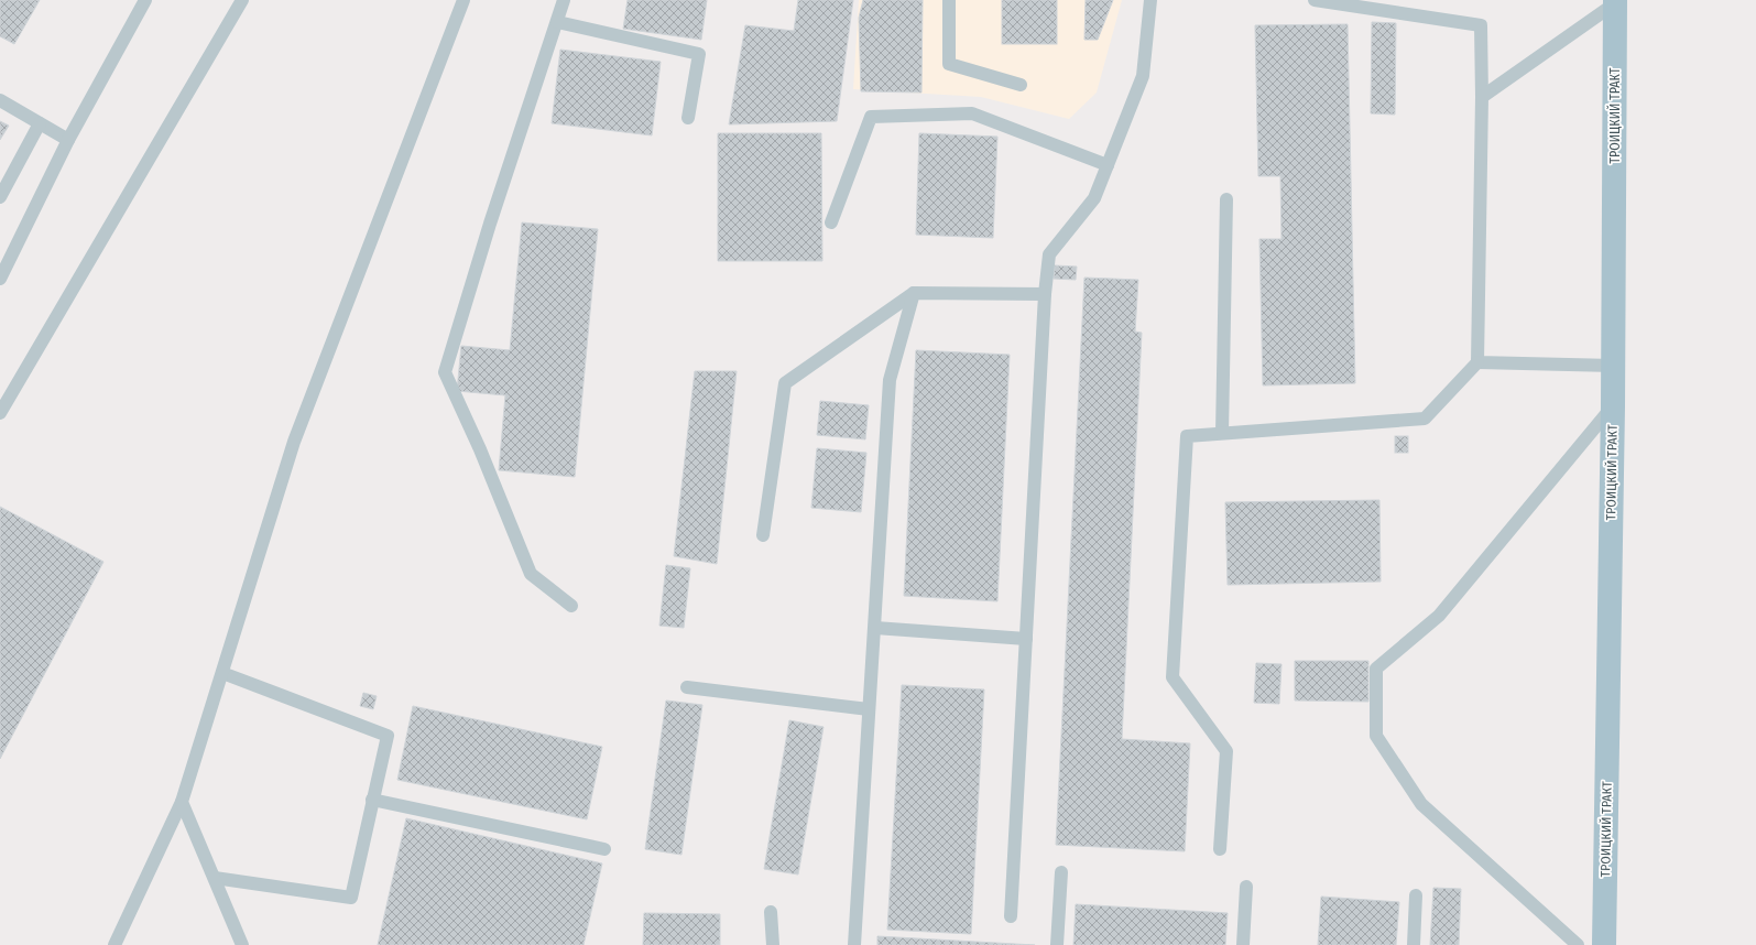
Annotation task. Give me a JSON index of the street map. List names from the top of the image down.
{
  "streets": {
    "main road": ["ТРОИЦКИЙ ТРАКТ"]
  }
}
